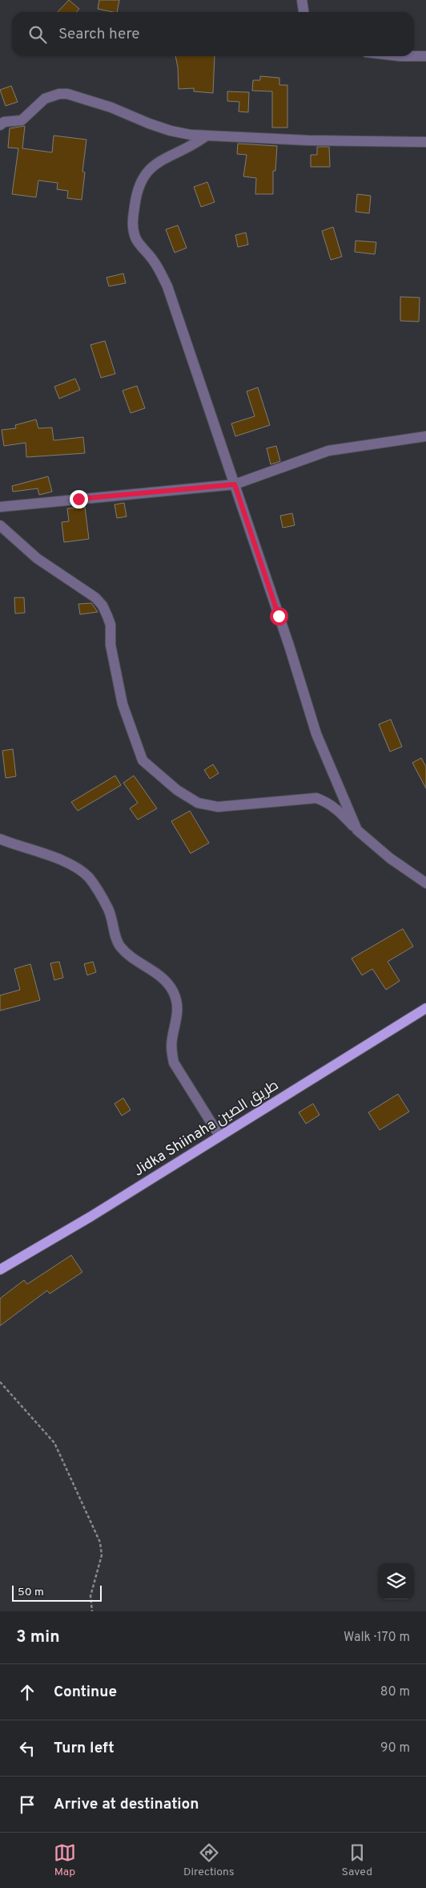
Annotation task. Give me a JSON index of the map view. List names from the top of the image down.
{
  "streets": {
    "main road": ["Jidka Shiinaha طريق الصين"]
  },
  "scale_bar": "50 m",
  "page": {
    "search": "Search here",
    "scale": "50 m",
    "heading": ["3 min", "Walk · 170 m"],
    "list": [
      ["Continue", "80 m"],
      ["Turn left", "90 m"],
      "Arrive at destination"
    ],
    "nav": ["Map", "Directions", "Saved"]
  }
}
